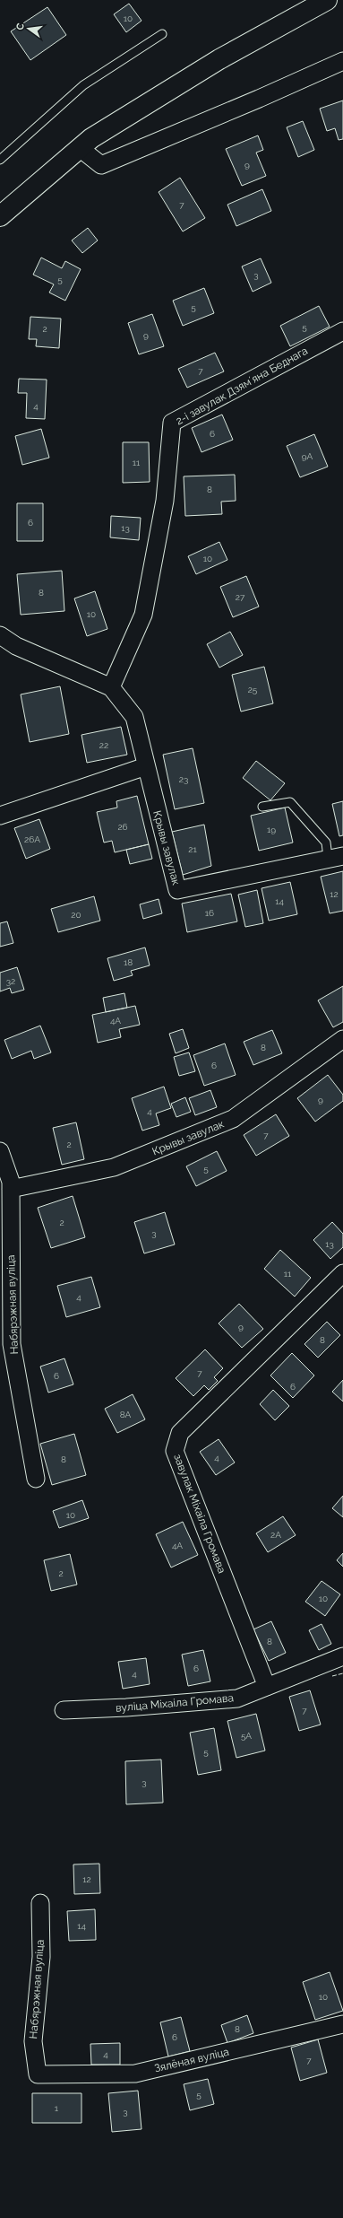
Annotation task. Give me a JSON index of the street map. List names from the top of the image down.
{
  "streets": {
    "street": [
      "2-і завулак Дзямʼяна Беднага",
      "Крывы завулак",
      "Набярэжная вуліца",
      "завулак Міхаіла Громава",
      "вуліца Міхаіла Громава",
      "Зялёная вуліца"
    ]
  },
  "crossings": [
    ["2-і завулак Дзямʼяна Беднага", "Крывы завулак"],
    ["Крывы завулак", "Набярэжная вуліца"],
    ["Набярэжная вуліца", "Зялёная вуліца"],
    ["завулак Міхаіла Громава", "вуліца Міхаіла Громава"]
  ],
  "house_numbers": [
    "10",
    "9",
    "7",
    "3",
    "5",
    "5",
    "5",
    "2",
    "9",
    "7",
    "4",
    "6",
    "9А",
    "11",
    "8",
    "6",
    "13",
    "10",
    "8",
    "27",
    "10",
    "25",
    "22",
    "23",
    "26",
    "19",
    "26А",
    "21",
    "12",
    "14",
    "16",
    "20",
    "18",
    "32",
    "4А",
    "8",
    "6",
    "9",
    "4",
    "7",
    "2",
    "5",
    "2",
    "3",
    "13",
    "11",
    "4",
    "9",
    "8",
    "7",
    "6",
    "6",
    "8А",
    "4",
    "8",
    "10",
    "2А",
    "4А",
    "2",
    "10",
    "8",
    "6",
    "4",
    "7",
    "5А",
    "5",
    "3",
    "12",
    "14",
    "10",
    "8",
    "6",
    "4",
    "7",
    "5",
    "1",
    "3"
  ],
  "north": "left"
}
